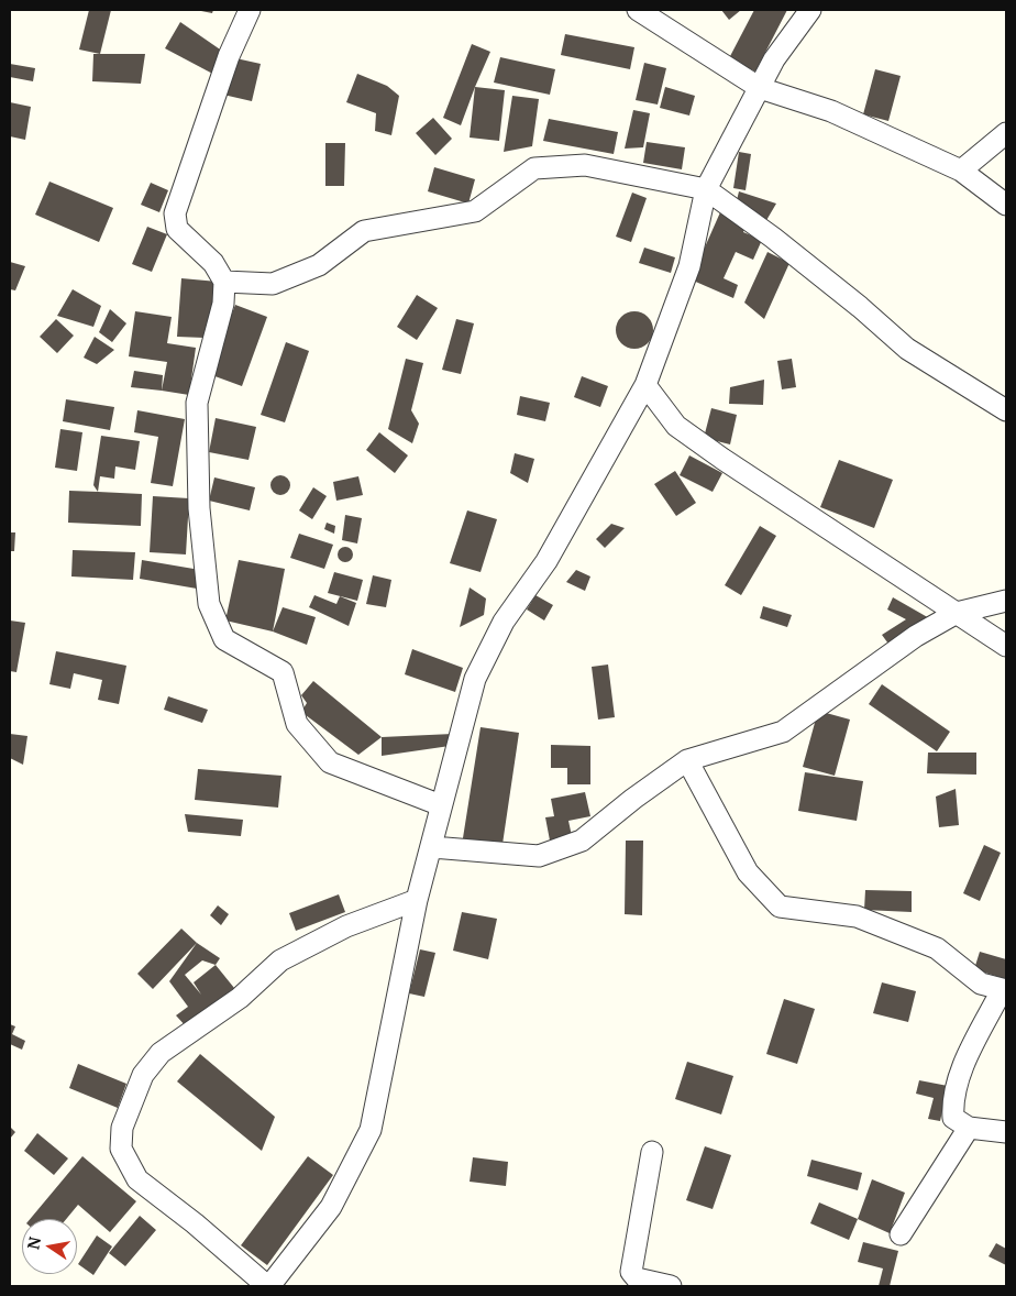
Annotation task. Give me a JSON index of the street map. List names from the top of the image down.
{
  "north": "left"
}
